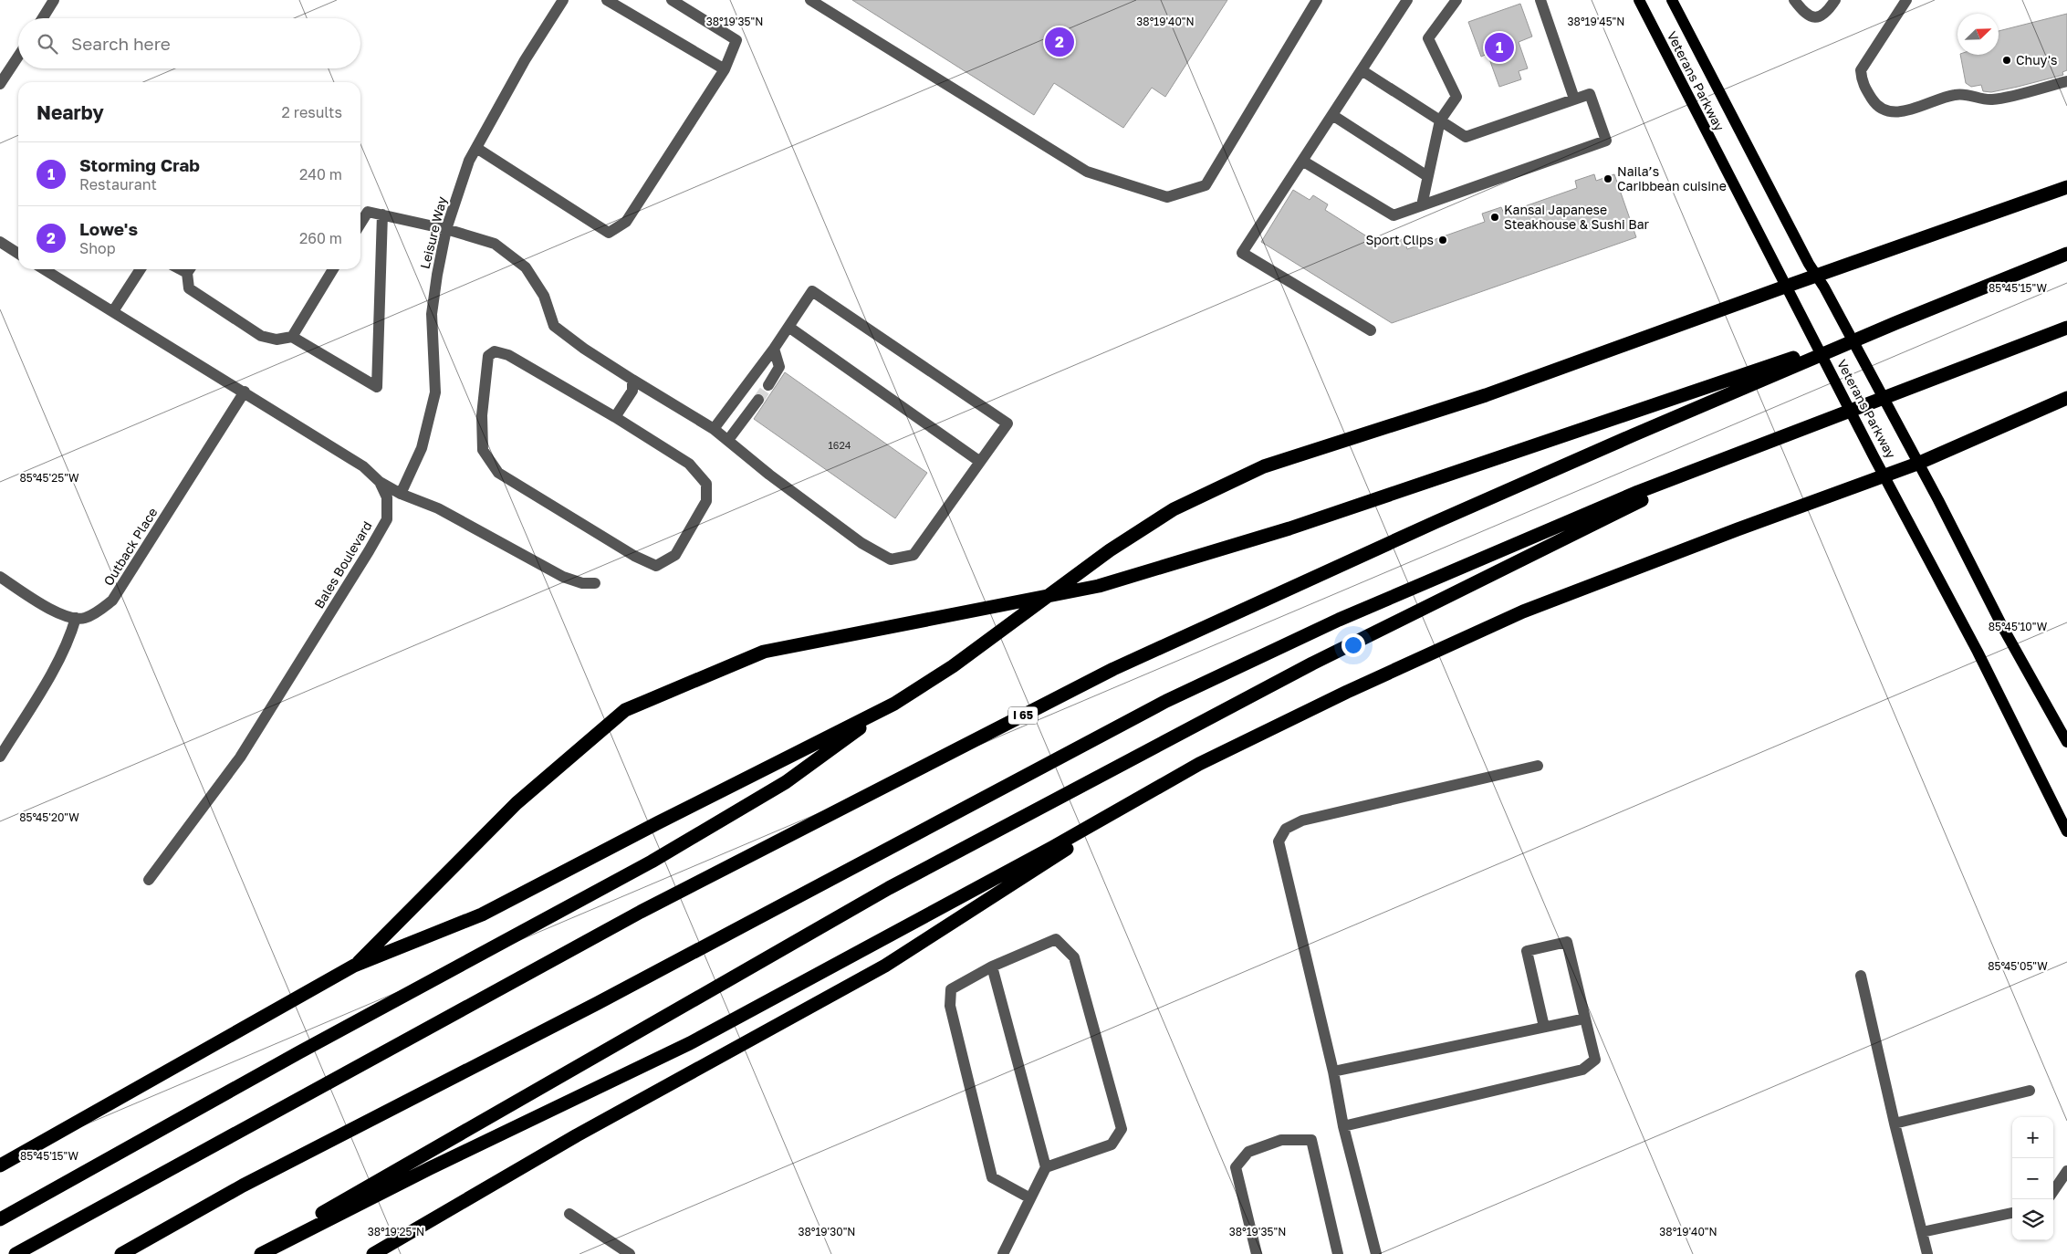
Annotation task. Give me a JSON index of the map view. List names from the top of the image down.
{
  "streets": {
    "highway": ["I 65"],
    "main road": ["Veterans Parkway"],
    "street": ["Leisure Way", "Outback Place", "Bales Boulevard"]
  },
  "crossings": [
    ["Outback Place", "Bales Boulevard"]
  ],
  "places": [
    "Chuy's",
    "Naila’s Caribbean cuisine",
    "Kansai Japanese Steakhouse & Sushi Bar",
    "Sport Clips"
  ],
  "house_numbers": ["1624"],
  "north": "top right",
  "page": {
    "search": "Search here",
    "pins": ["2", "1"],
    "heading": ["Nearby", "2 results"],
    "list": [
      {
        "mark": "1",
        "name": "Storming Crab",
        "note": "Restaurant",
        "value": "240 m"
      },
      {
        "mark": "2",
        "name": "Lowe's",
        "note": "Shop",
        "value": "260 m"
      }
    ],
    "map_buttons": ["+", "−"]
  },
  "coordinates": [
    "38°19'35\"N",
    "38°19'40\"N",
    "38°19'45\"N",
    "85°45'15\"W",
    "85°45'25\"W",
    "85°45'10\"W",
    "85°45'20\"W",
    "85°45'05\"W",
    "38°19'25\"N",
    "38°19'30\"N"
  ]
}
